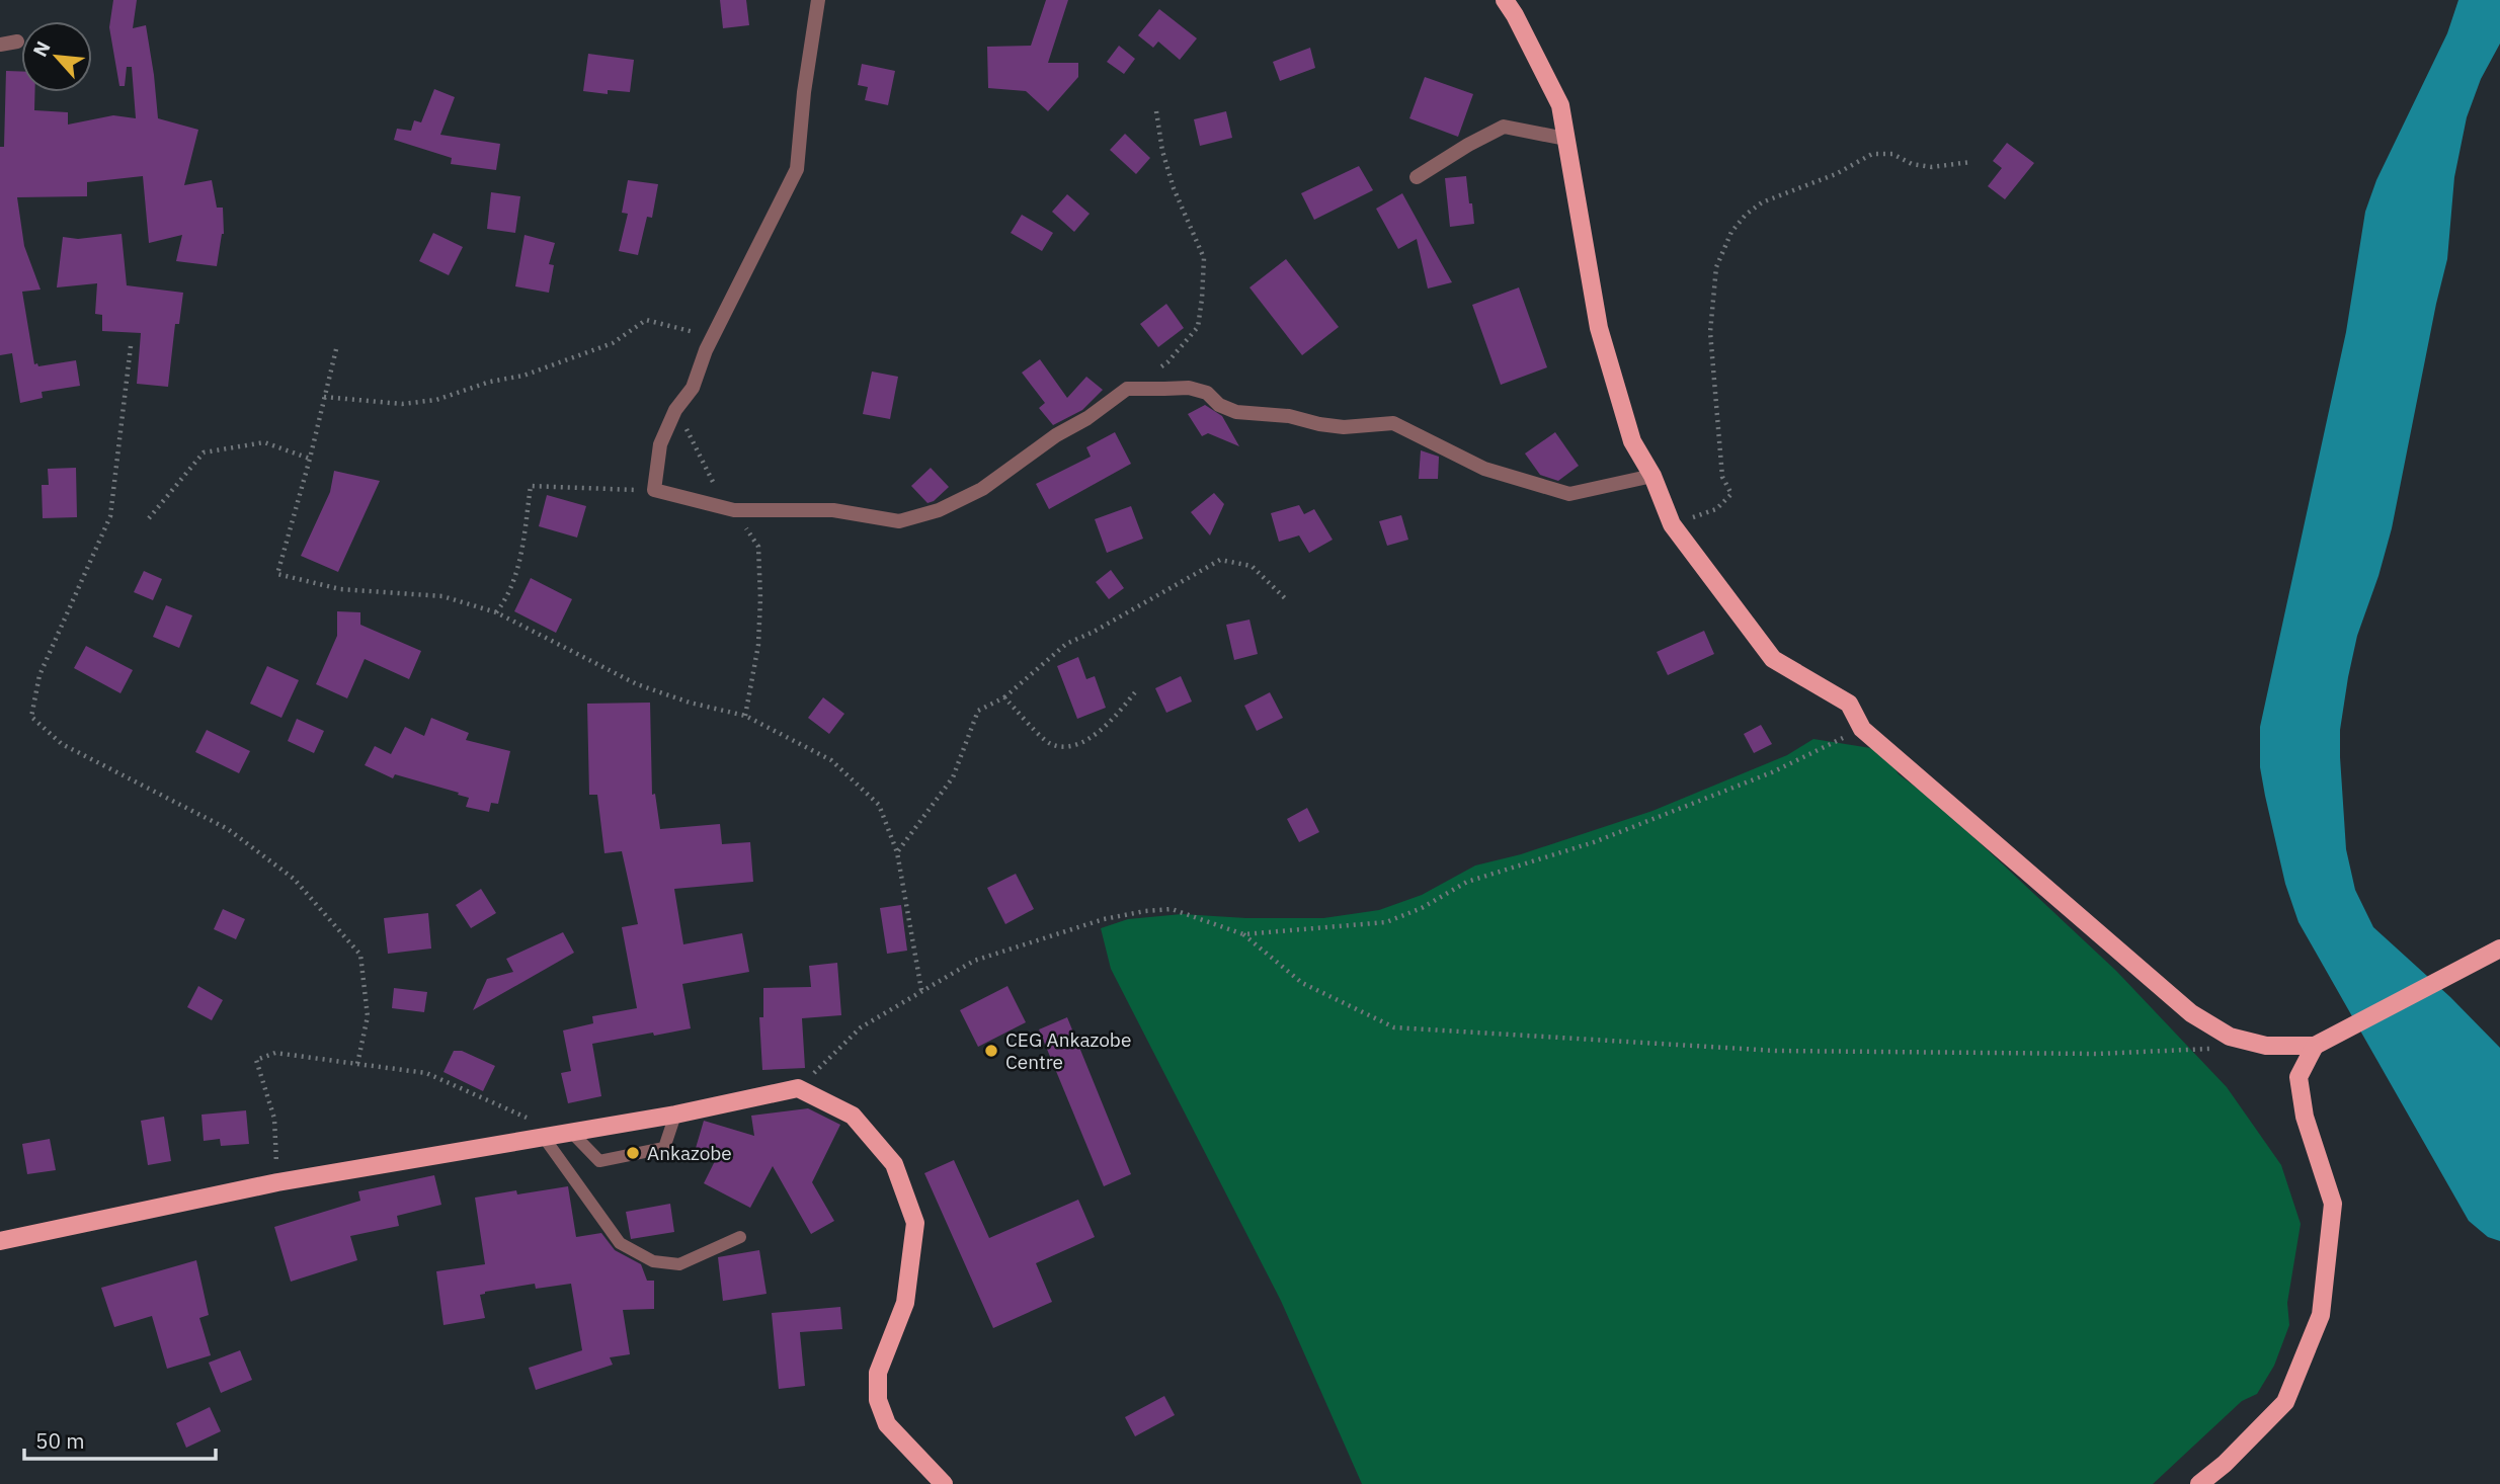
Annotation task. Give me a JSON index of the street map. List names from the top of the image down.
{
  "places": ["CEG Ankazobe Centre", "Ankazobe"],
  "scale_bar": "50 m",
  "north": "top left"
}
